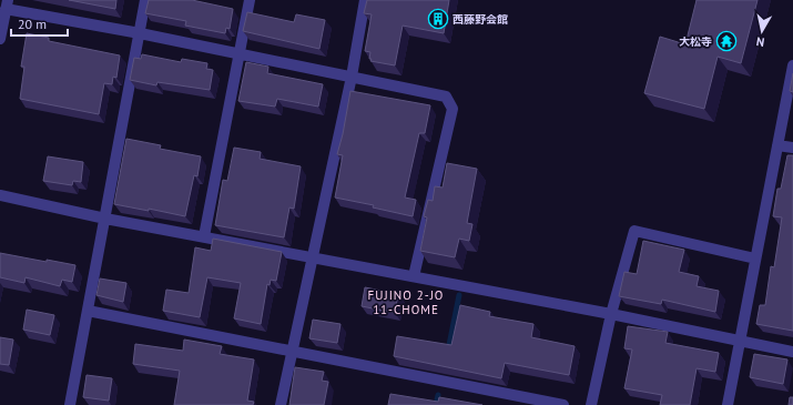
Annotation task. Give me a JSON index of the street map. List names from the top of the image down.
{
  "districts": ["FUJINO 2-JO 11-CHOME"],
  "places": {
    "building": ["西藤野会館"],
    "temple": ["大松寺"]
  },
  "scale_bar": "20 m",
  "north": "bottom"
}
